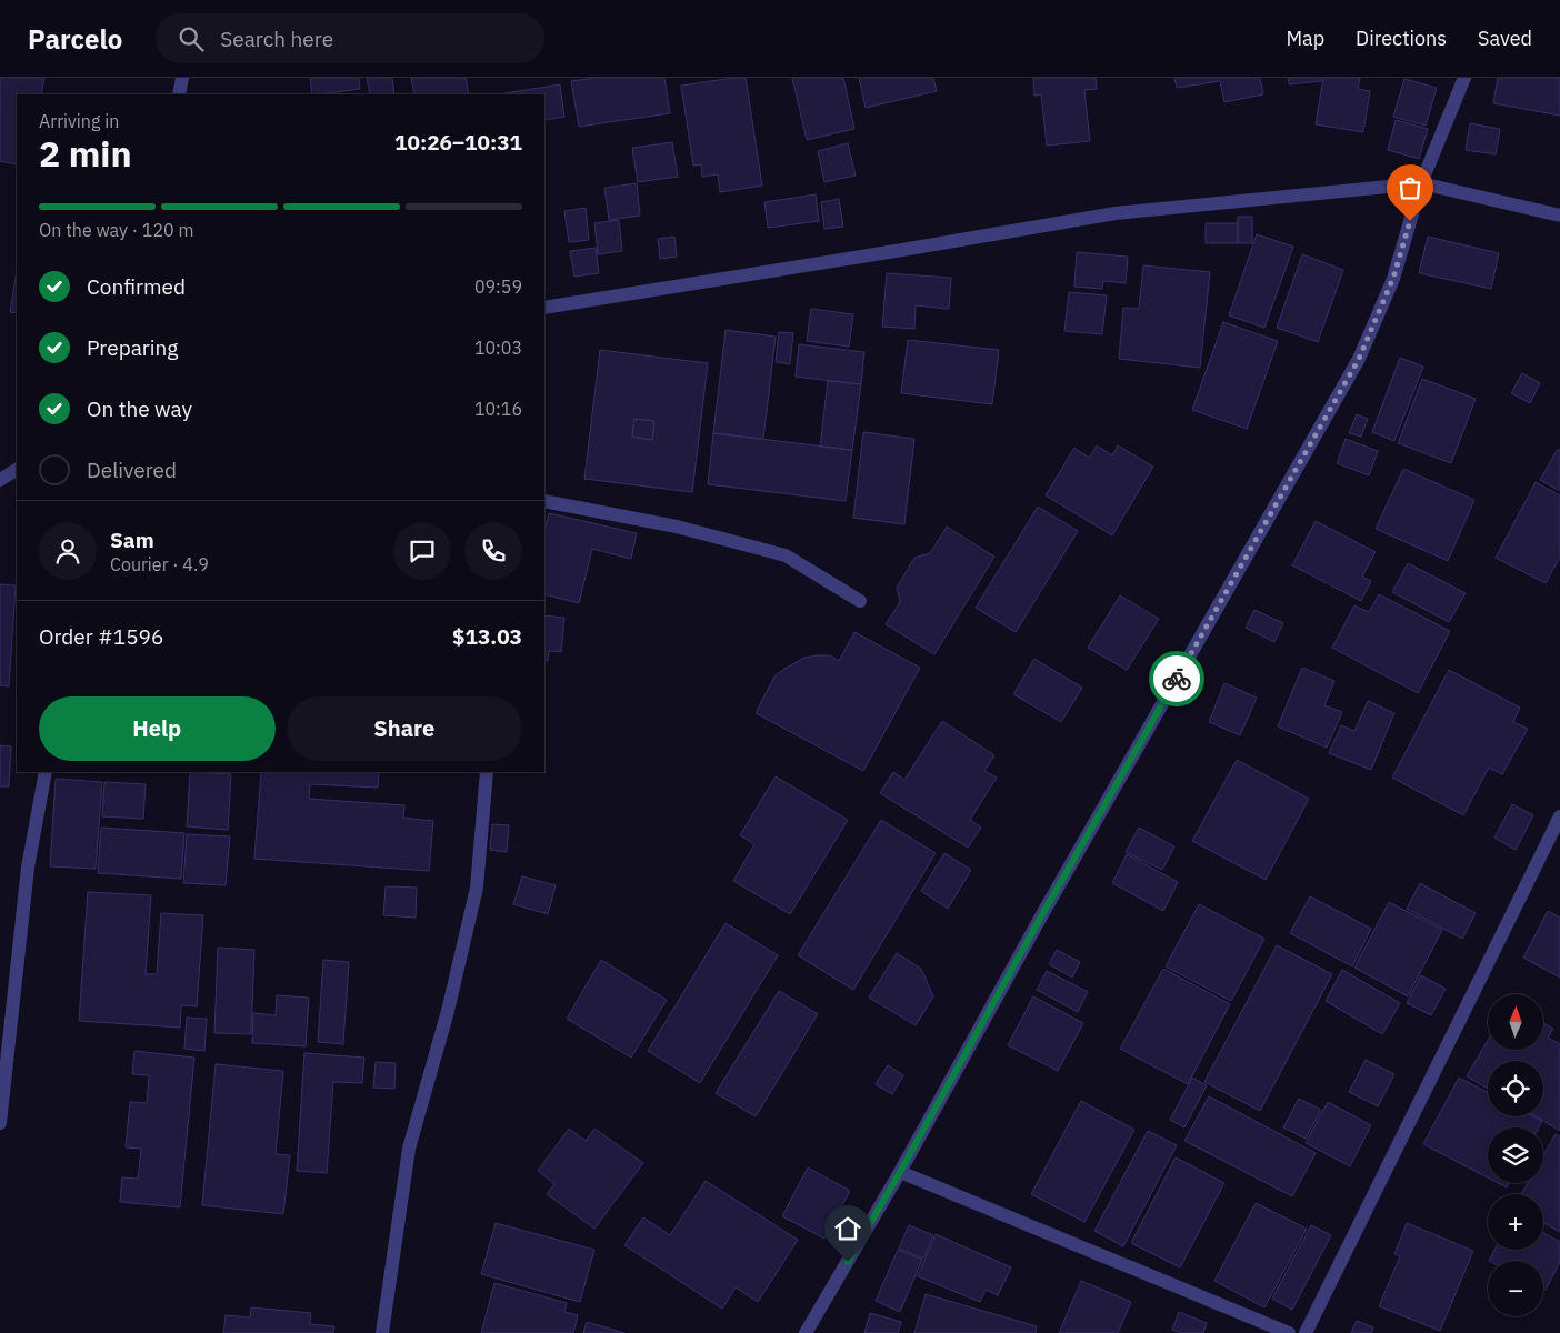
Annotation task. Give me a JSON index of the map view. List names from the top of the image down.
{
  "north": "top",
  "page": {
    "header": "Parcelo",
    "search": "Search here",
    "nav": ["Map", "Directions", "Saved"],
    "heading": ["2 min", "Arriving in", "10:26–10:31"],
    "panel": [
      "Sam",
      "Courier · 4.9",
      "Order #1596",
      "$13.03"
    ],
    "bar": "On the way · 120 m",
    "list": [
      ["Confirmed", "09:59"],
      ["Preparing", "10:03"],
      ["On the way", "10:16"],
      "Delivered"
    ],
    "buttons": ["Help", "Share"],
    "map_buttons": ["+", "−"]
  }
}
